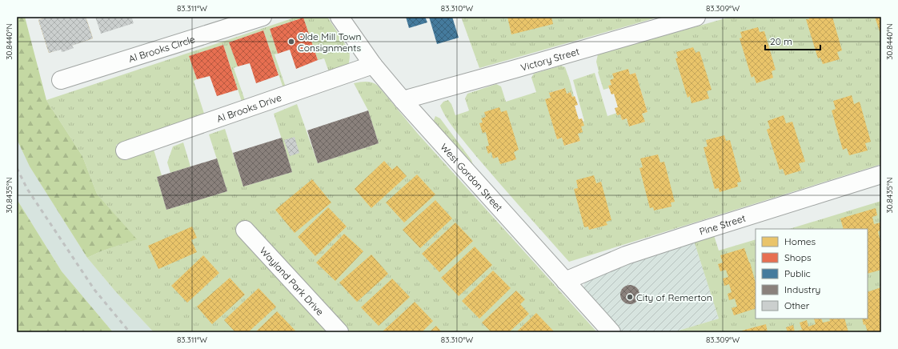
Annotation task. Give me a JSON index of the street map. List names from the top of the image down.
{
  "streets": {
    "street": [
      "Al Brooks Circle",
      "Victory Street",
      "Al Brooks Drive",
      "West Gordon Street",
      "Pine Street",
      "Wayland Park Drive"
    ]
  },
  "crossings": [
    ["Victory Street", "West Gordon Street"],
    ["Al Brooks Drive", "West Gordon Street"],
    ["West Gordon Street", "Pine Street"]
  ],
  "places": ["Olde Mill Town Consignments", "City of Remerton"],
  "legend": [
    "Homes",
    "Shops",
    "Public",
    "Industry",
    "Other"
  ],
  "scale_bar": "20 m",
  "coordinates": [
    "83.311°W",
    "83.310°W",
    "83.309°W",
    "30.8440°N",
    "30.8435°N"
  ]
}
